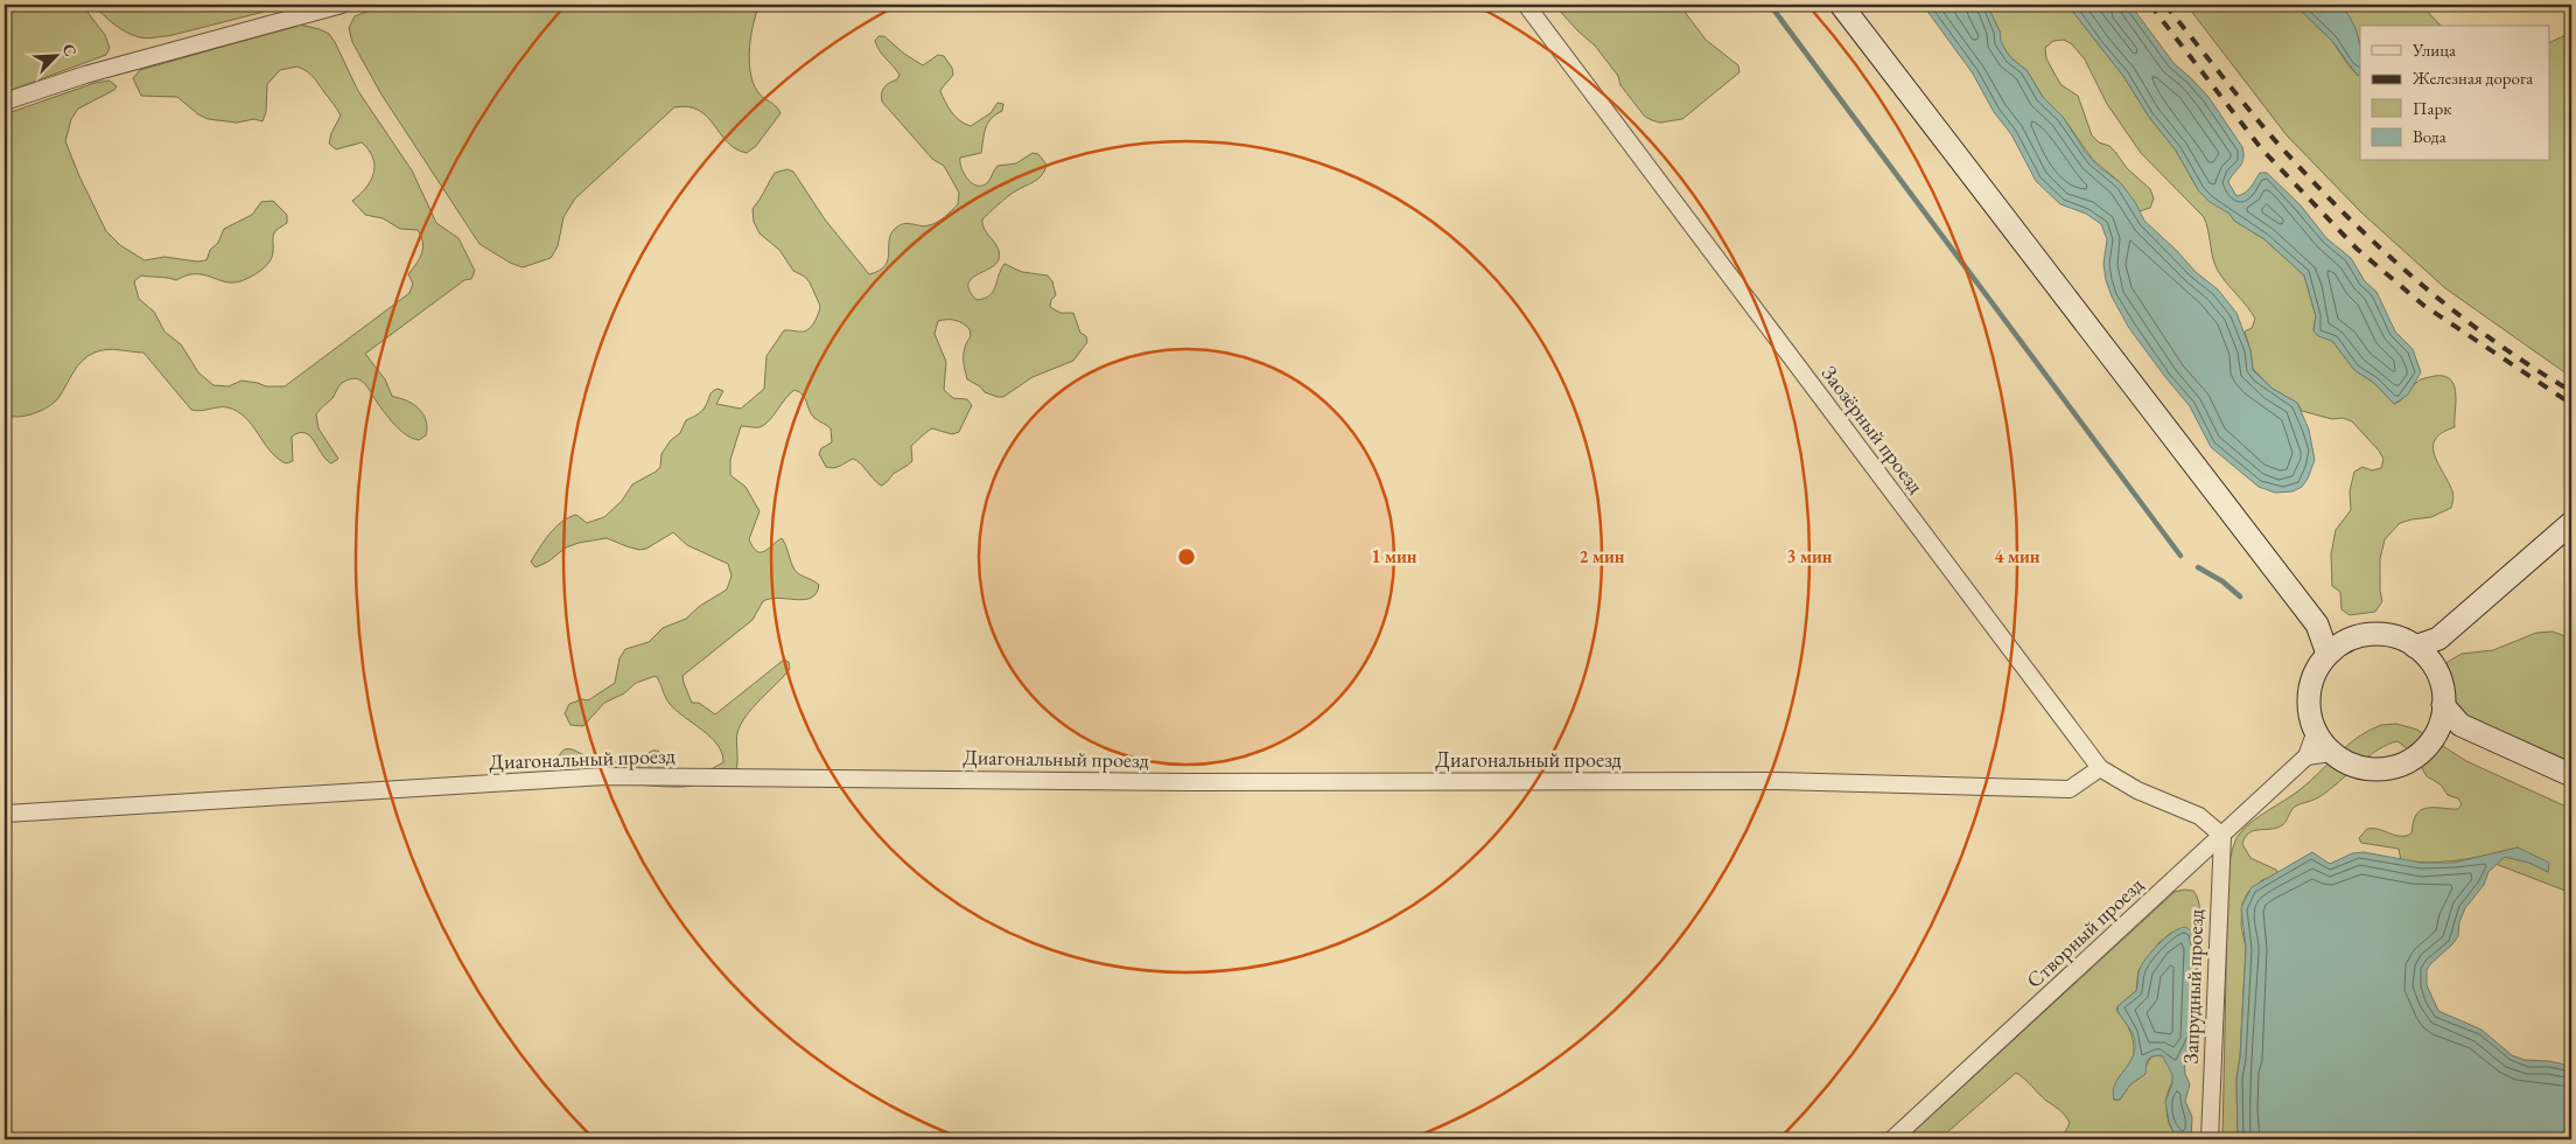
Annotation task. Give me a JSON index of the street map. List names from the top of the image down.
{
  "streets": {
    "street": [
      "Заозёрный проезд",
      "Диагональный проезд",
      "Створный проезд",
      "Запрудный проезд"
    ]
  },
  "crossings": [
    ["Заозёрный проезд", "Диагональный проезд"],
    ["Заозёрный проезд", "Створный проезд"],
    ["Заозёрный проезд", "Запрудный проезд"],
    ["Створный проезд", "Запрудный проезд"]
  ],
  "legend": [
    "Улица",
    "Железная дорога",
    "Парк",
    "Вода"
  ],
  "north": "top right",
  "rings": [
    "1 мин",
    "2 мин",
    "3 мин",
    "4 мин"
  ]
}
